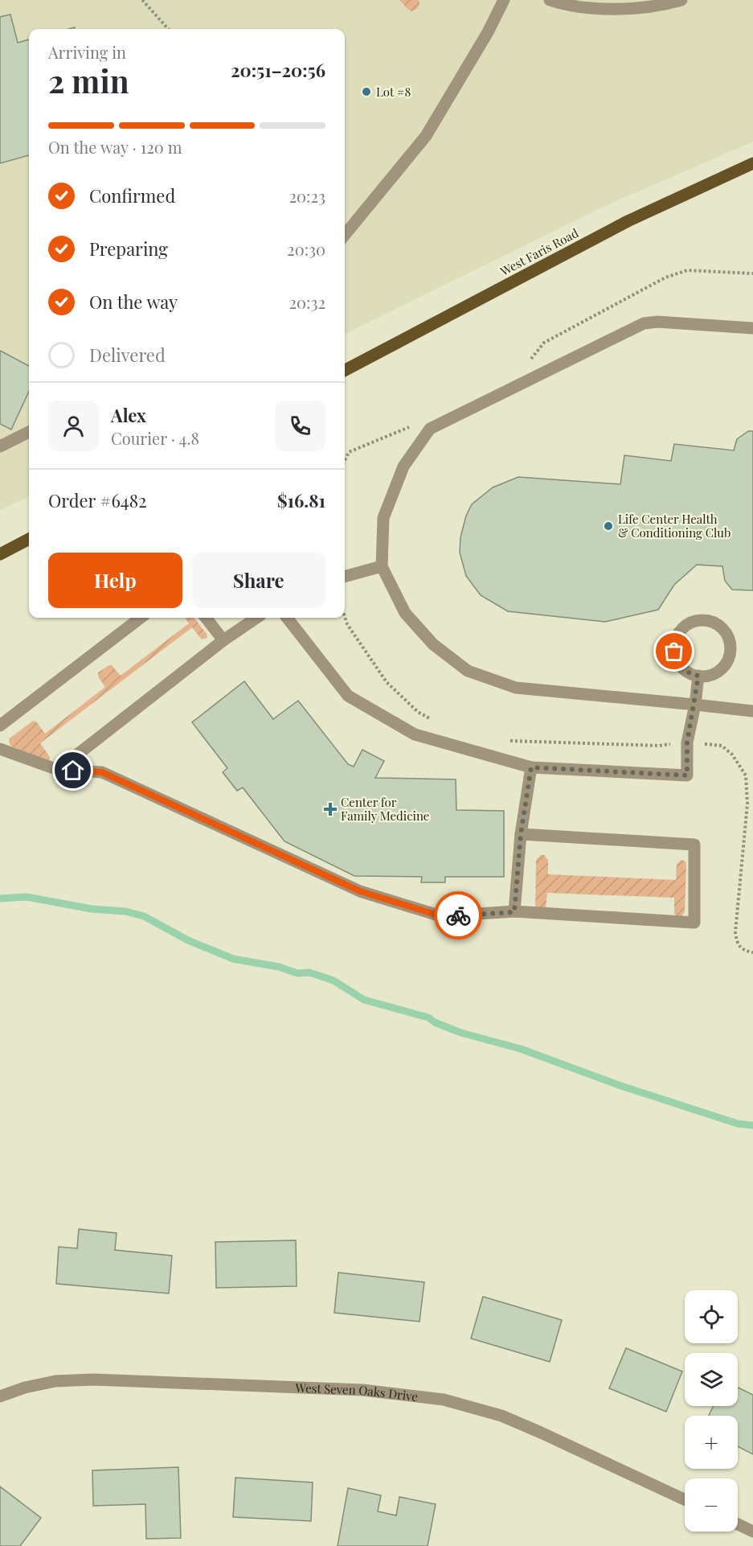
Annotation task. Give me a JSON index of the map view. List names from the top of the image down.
{
  "streets": {
    "main road": ["West Faris Road"],
    "street": ["West Seven Oaks Drive"]
  },
  "places": {
    "other": ["Lot #8", "Life Center Health & Conditioning Club"],
    "health": ["Center for Family Medicine"]
  },
  "page": {
    "heading": ["2 min", "Arriving in", "20:51–20:56"],
    "panel": [
      "Alex",
      "Courier · 4.8",
      "Order #6482",
      "$16.81"
    ],
    "bar": "On the way · 120 m",
    "list": [
      ["Confirmed", "20:23"],
      ["Preparing", "20:30"],
      ["On the way", "20:32"],
      "Delivered"
    ],
    "buttons": ["Help", "Share"],
    "map_buttons": ["+", "−"]
  }
}
